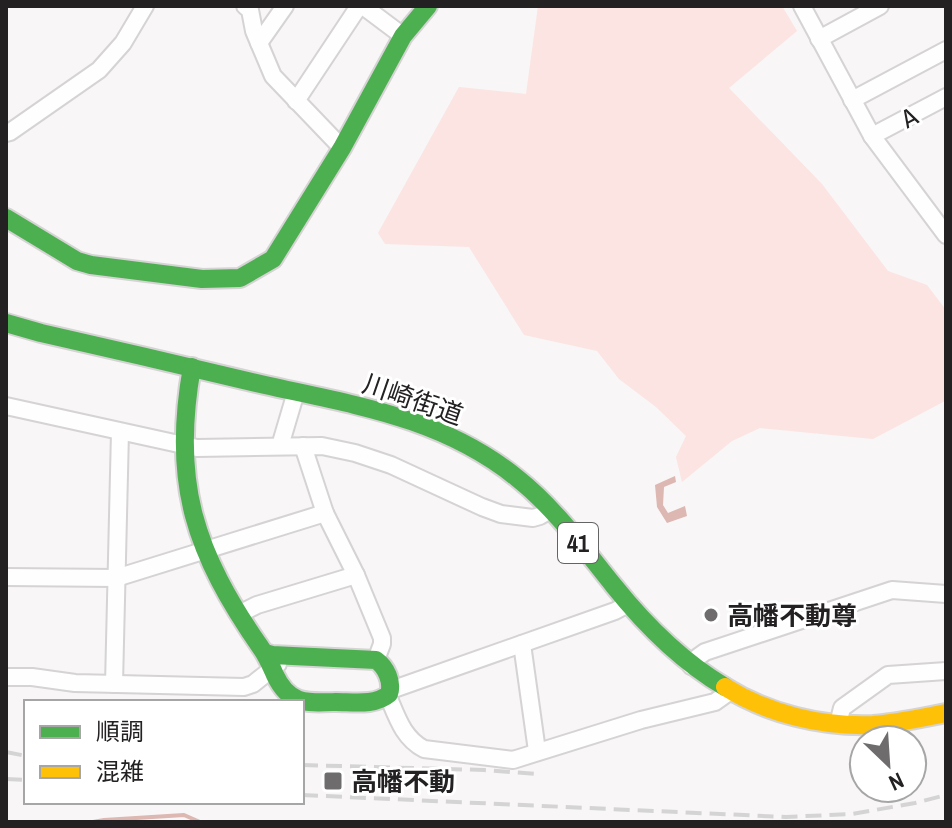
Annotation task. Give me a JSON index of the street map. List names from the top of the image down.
{
  "streets": {
    "street": ["A", "川崎街道", "41"]
  },
  "places": {
    "other": ["高幡不動尊"],
    "transit": ["高幡不動"]
  },
  "legend": ["順調", "混雑"],
  "north": "bottom right"
}
